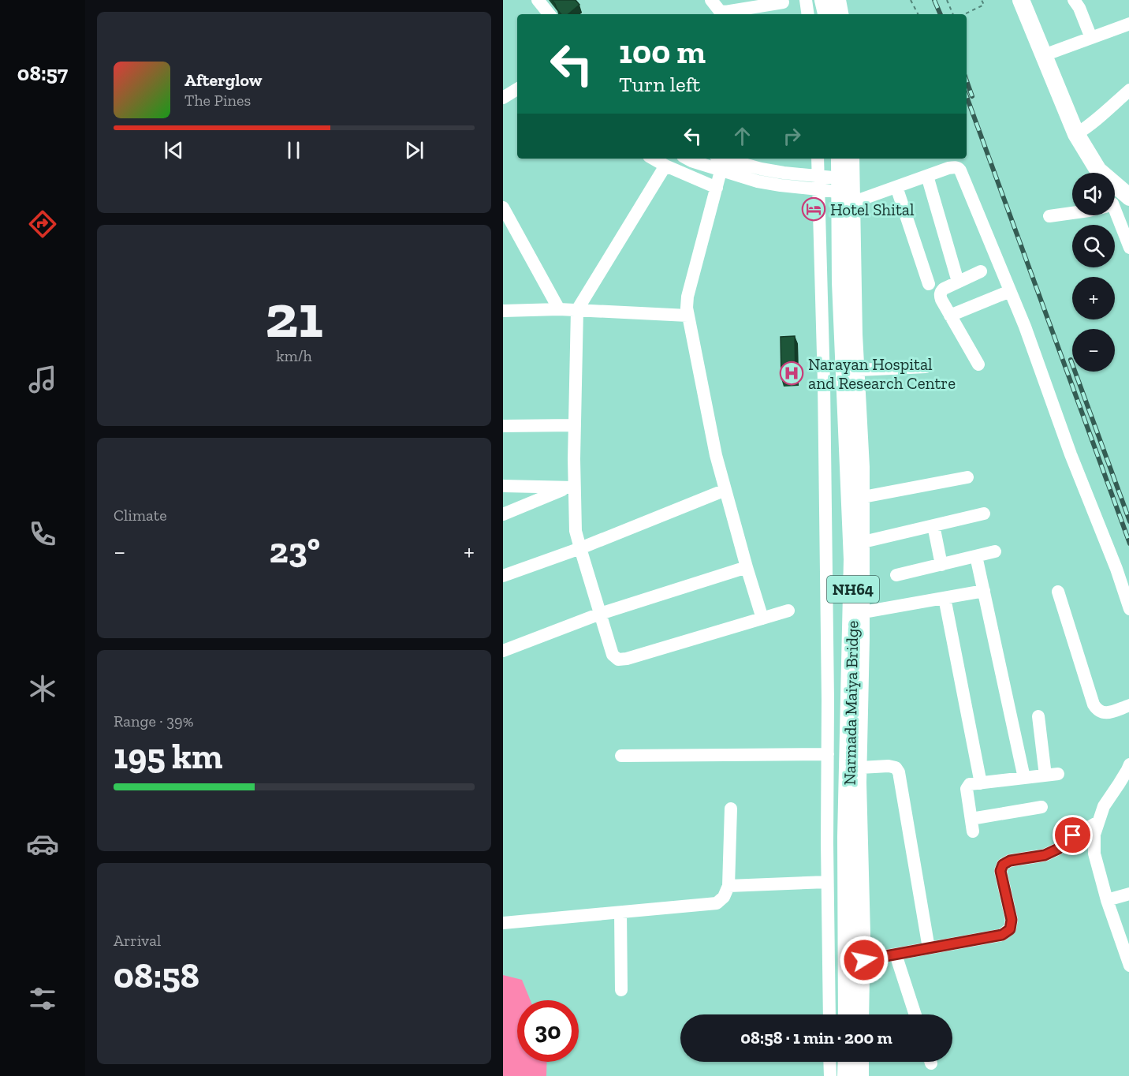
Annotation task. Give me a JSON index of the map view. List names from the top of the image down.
{
  "streets": {
    "highway": ["NH64", "Narmada Maiya Bridge"]
  },
  "places": {
    "hotel": ["Hotel Shital"],
    "hospital": ["Narayan Hospital and Research Centre"]
  },
  "page": {
    "tabs": "08:57",
    "turn": ["100 m", "Turn left"],
    "song": ["Afterglow", "The Pines"],
    "map_buttons": ["+", "−"],
    "tile": [
      ["21", "km/h"],
      "Climate",
      ["Range · 39%", "195 km"],
      ["Arrival", "08:58"]
    ],
    "heat": ["−", "23°", "+"],
    "limit": "30",
    "trip": "08:58 · 1 min · 200 m"
  }
}
